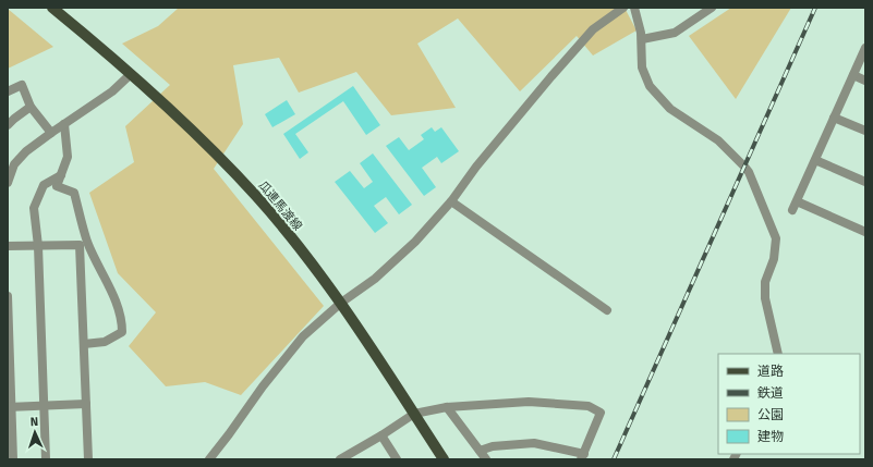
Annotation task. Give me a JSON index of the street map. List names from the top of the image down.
{
  "streets": {
    "main road": ["瓜連馬渡線"]
  },
  "legend": [
    "道路",
    "鉄道",
    "公園",
    "建物"
  ],
  "north": "top"
}
